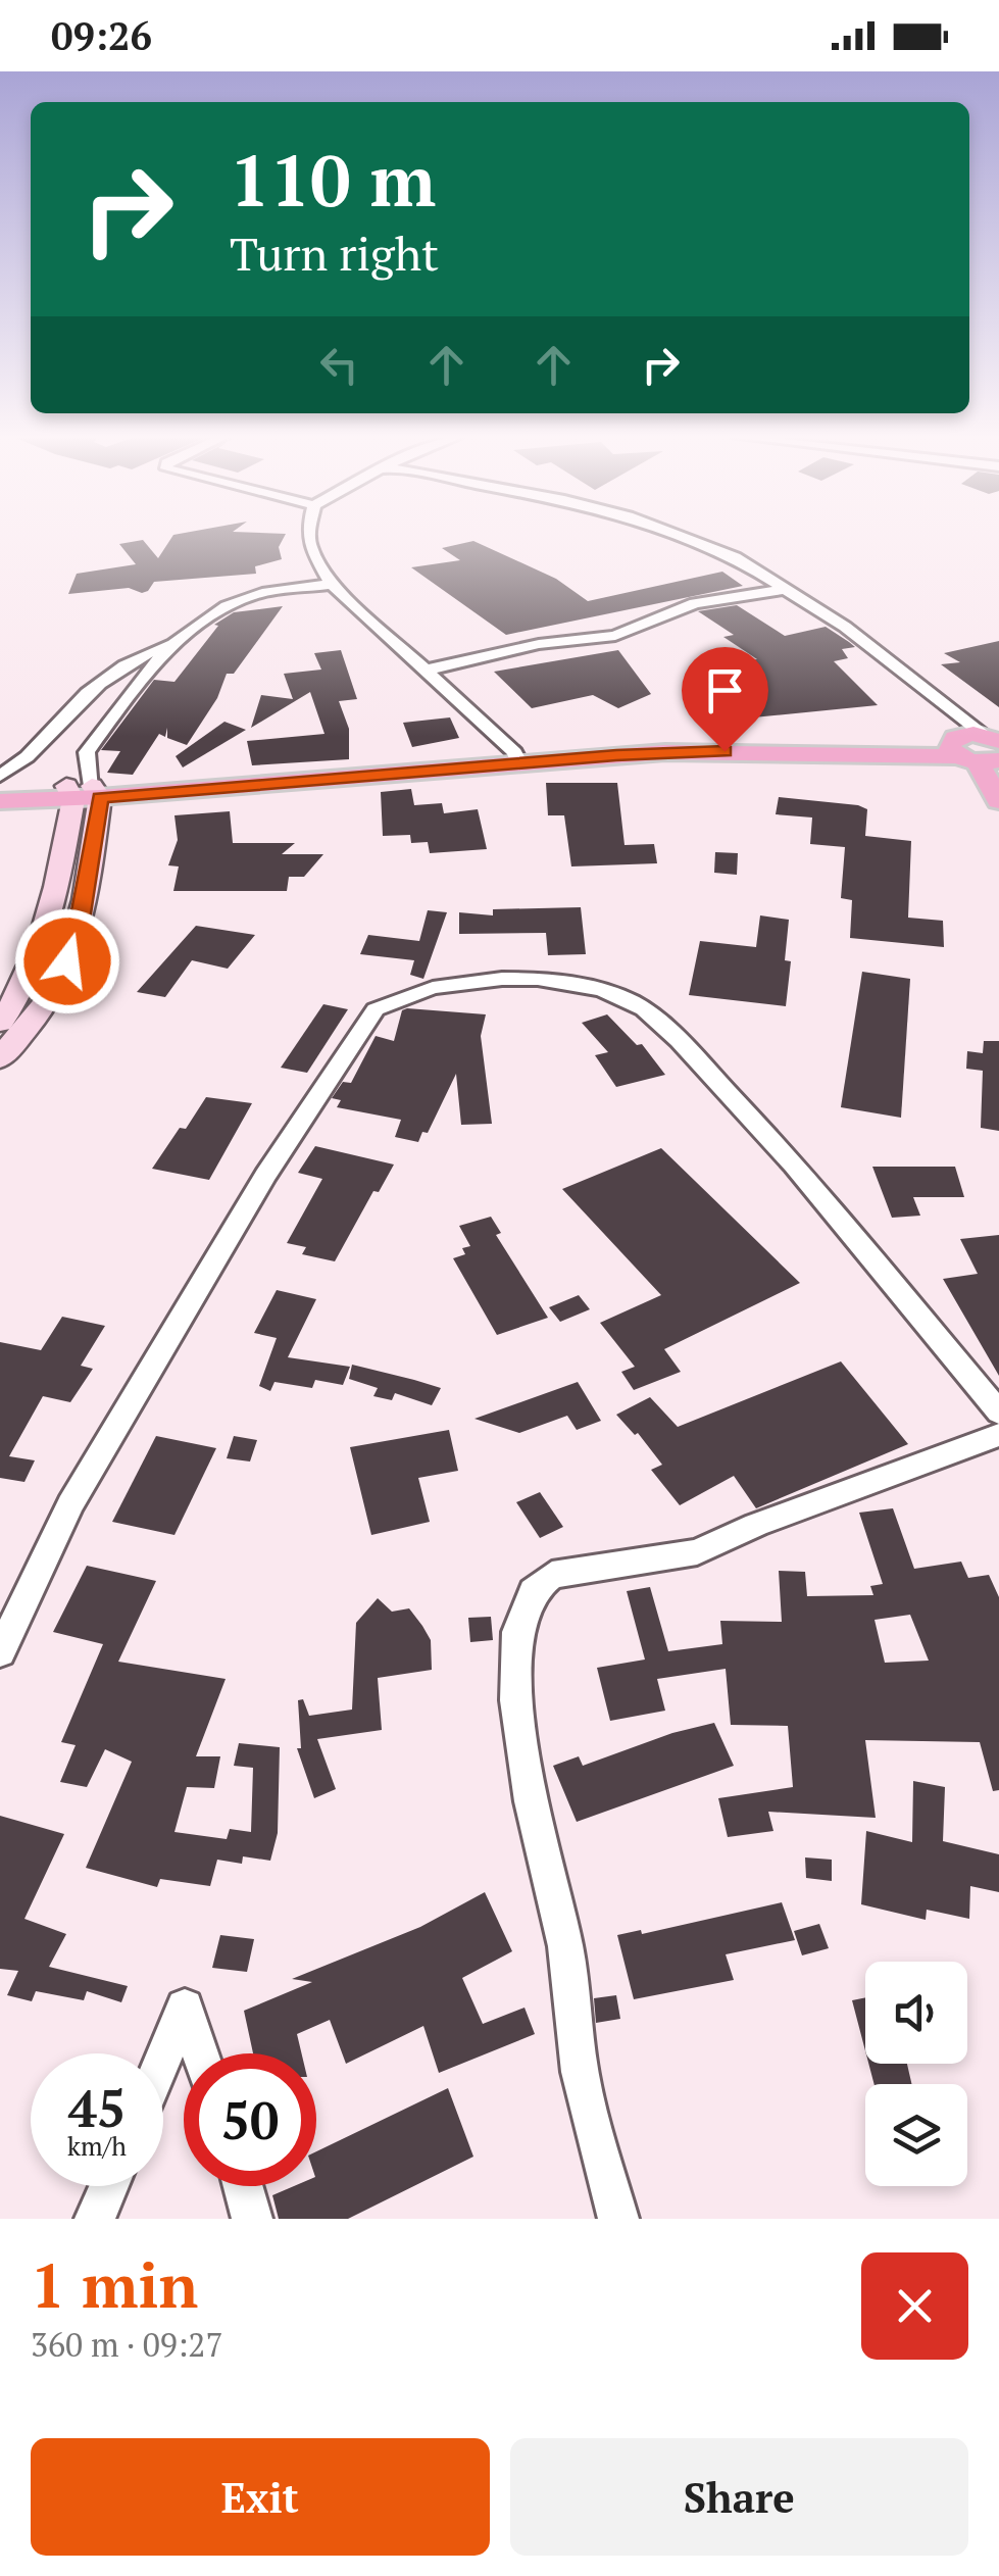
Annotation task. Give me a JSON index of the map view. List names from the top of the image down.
{
  "page": {
    "status": "09:26",
    "turn": ["110 m", "Turn right"],
    "speed": "45 km/h",
    "limit": "50",
    "heading": ["1 min", "360 m · 09:27"],
    "buttons": ["Exit", "Share"]
  }
}
